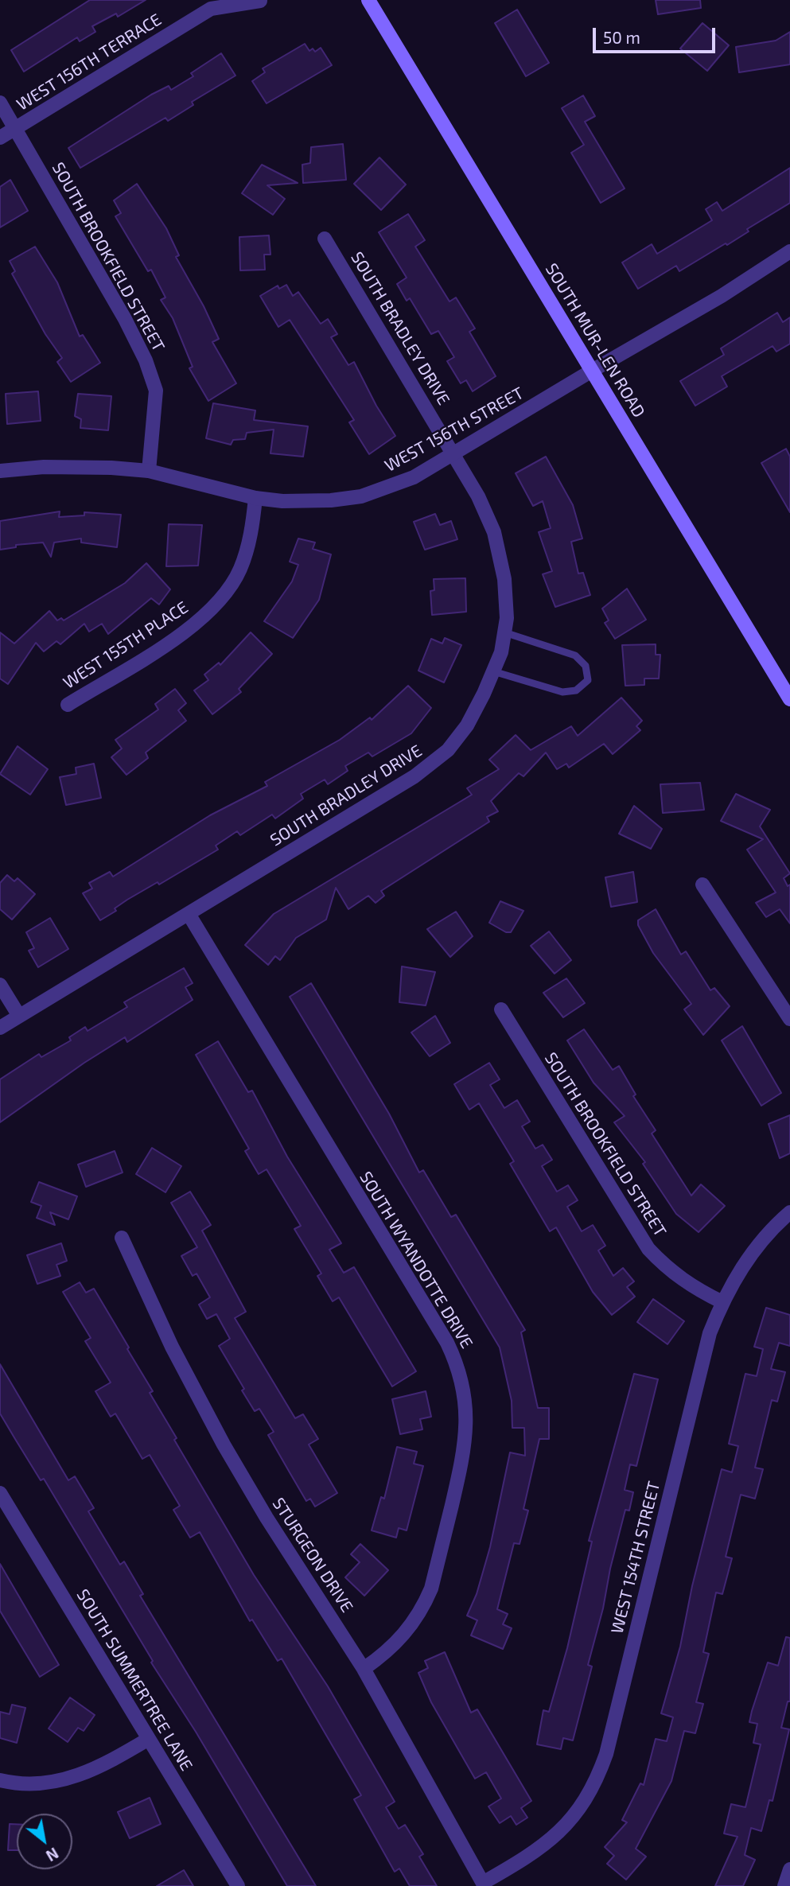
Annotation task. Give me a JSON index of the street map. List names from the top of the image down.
{
  "streets": {
    "main road": ["SOUTH MUR-LEN ROAD"],
    "street": [
      "WEST 156TH TERRACE",
      "SOUTH BROOKFIELD STREET",
      "SOUTH BRADLEY DRIVE",
      "WEST 156TH STREET",
      "WEST 155TH PLACE",
      "SOUTH WYANDOTTE DRIVE",
      "STURGEON DRIVE",
      "WEST 154TH STREET",
      "SOUTH SUMMERTREE LANE"
    ]
  },
  "crossings": [
    ["WEST 156TH TERRACE", "SOUTH BROOKFIELD STREET"],
    ["SOUTH BROOKFIELD STREET", "WEST 156TH STREET"],
    ["SOUTH BROOKFIELD STREET", "WEST 154TH STREET"],
    ["SOUTH BRADLEY DRIVE", "WEST 156TH STREET"],
    ["SOUTH BRADLEY DRIVE", "SOUTH WYANDOTTE DRIVE"],
    ["SOUTH MUR-LEN ROAD", "WEST 156TH STREET"],
    ["WEST 156TH STREET", "WEST 155TH PLACE"],
    ["SOUTH WYANDOTTE DRIVE", "STURGEON DRIVE"],
    ["STURGEON DRIVE", "WEST 154TH STREET"]
  ],
  "scale_bar": "50 m",
  "north": "bottom right"
}
